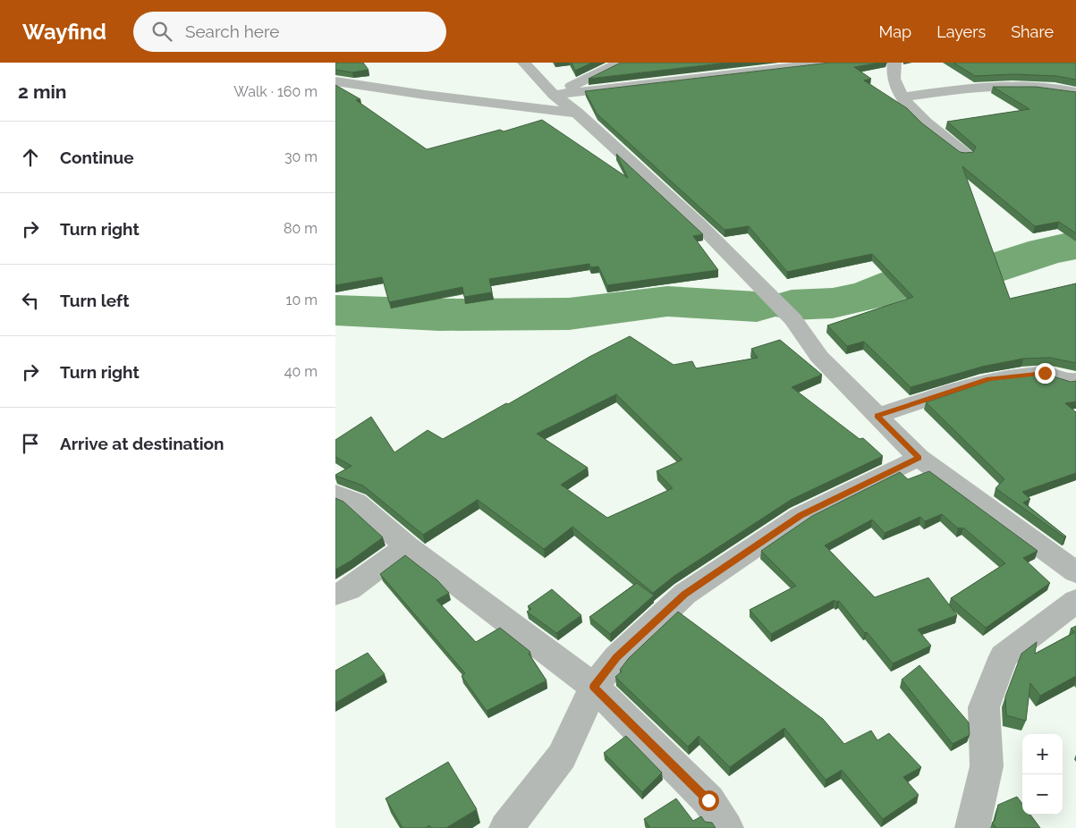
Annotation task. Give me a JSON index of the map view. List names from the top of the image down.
{
  "page": {
    "header": "Wayfind",
    "search": "Search here",
    "nav": ["Map", "Layers", "Share"],
    "heading": ["2 min", "Walk · 160 m"],
    "list": [
      ["Continue", "30 m"],
      ["Turn right", "80 m"],
      ["Turn left", "10 m"],
      ["Turn right", "40 m"],
      "Arrive at destination"
    ],
    "map_buttons": ["+", "−"]
  }
}
